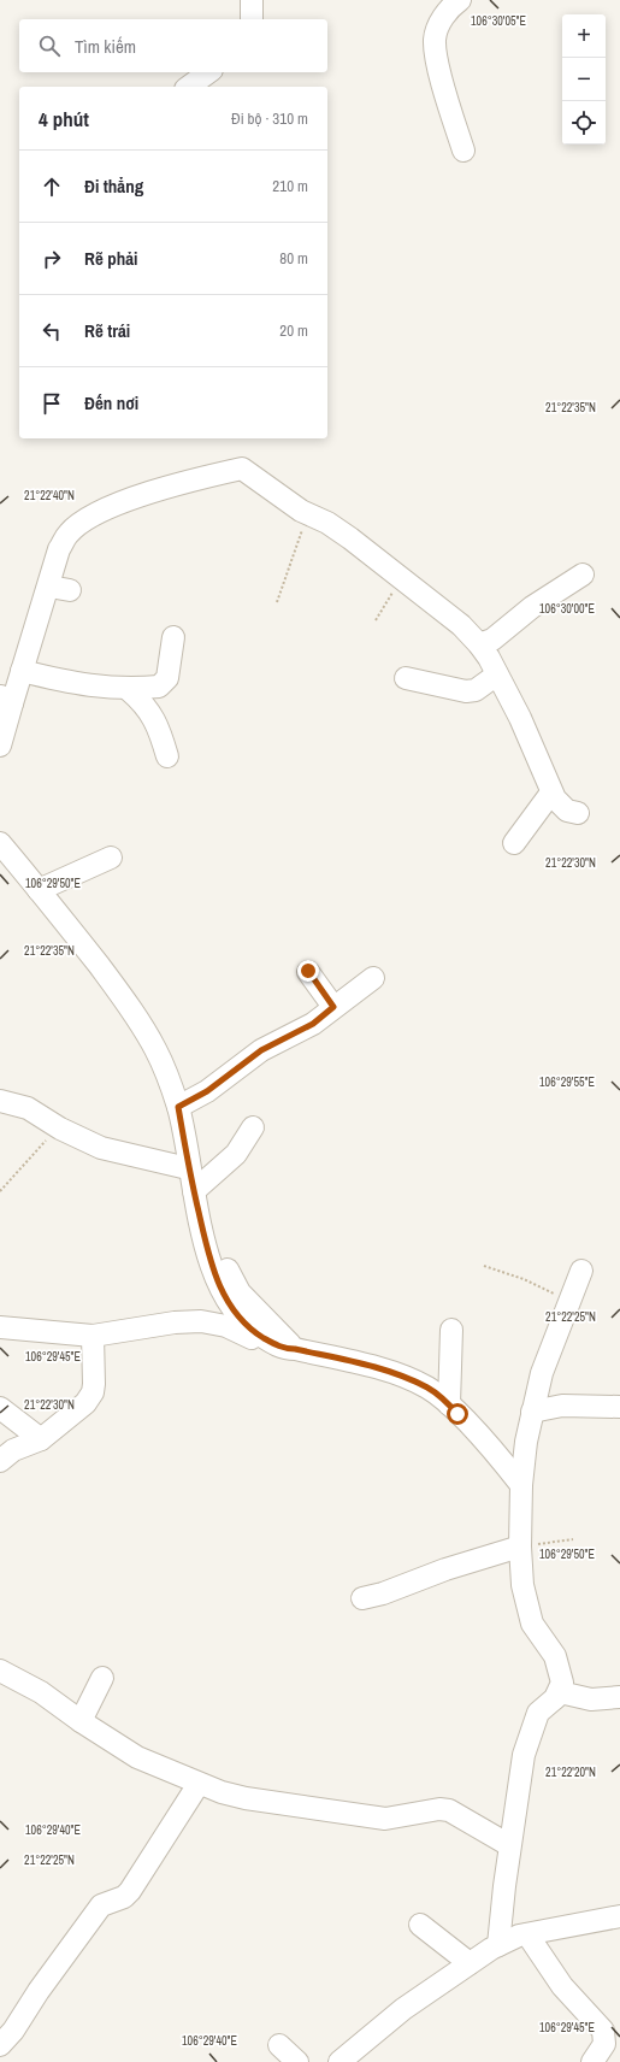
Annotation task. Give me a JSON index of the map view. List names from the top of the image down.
{
  "page": {
    "map_buttons": ["+", "−"],
    "search": "Tìm kiếm",
    "heading": ["4 phút", "Đi bộ · 310 m"],
    "list": [
      ["Đi thẳng", "210 m"],
      ["Rẽ phải", "80 m"],
      ["Rẽ trái", "20 m"],
      "Đến nơi"
    ]
  },
  "coordinates": [
    "106°30'05\"E",
    "21°22'35\"N",
    "21°22'40\"N",
    "106°30'00\"E",
    "21°22'30\"N",
    "106°29'50\"E",
    "106°29'55\"E",
    "21°22'25\"N",
    "106°29'45\"E",
    "21°22'20\"N",
    "106°29'40\"E"
  ]
}
